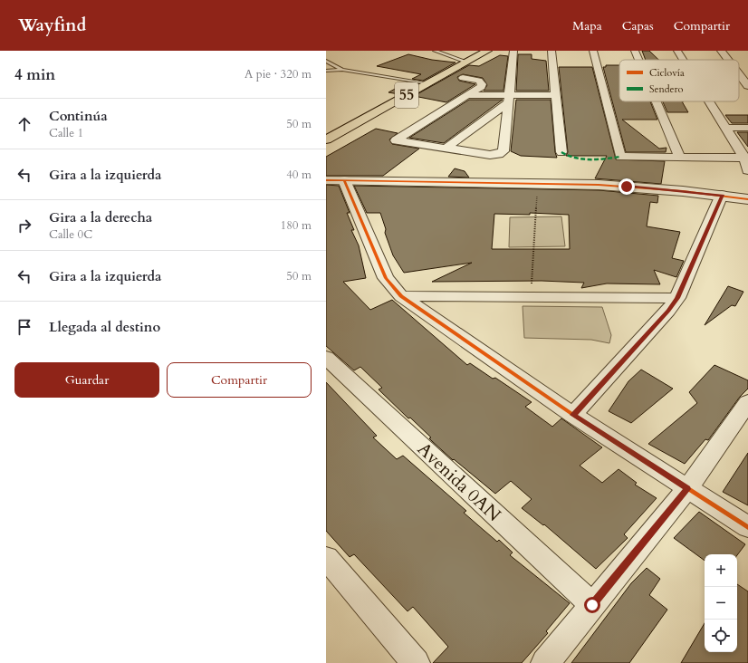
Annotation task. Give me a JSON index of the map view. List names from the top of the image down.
{
  "streets": {
    "highway": ["55"],
    "street": ["Avenida 0AN"]
  },
  "legend": ["Ciclovía", "Sendero"],
  "page": {
    "header": "Wayfind",
    "nav": ["Mapa", "Capas", "Compartir"],
    "heading": ["4 min", "A pie · 320 m"],
    "list": [
      ["Continúa", "Calle 1", "50 m"],
      ["Gira a la izquierda", "40 m"],
      ["Gira a la derecha", "Calle 0C", "180 m"],
      ["Gira a la izquierda", "50 m"],
      "Llegada al destino"
    ],
    "buttons": ["Guardar", "Compartir"],
    "map_buttons": ["+", "−"]
  }
}
